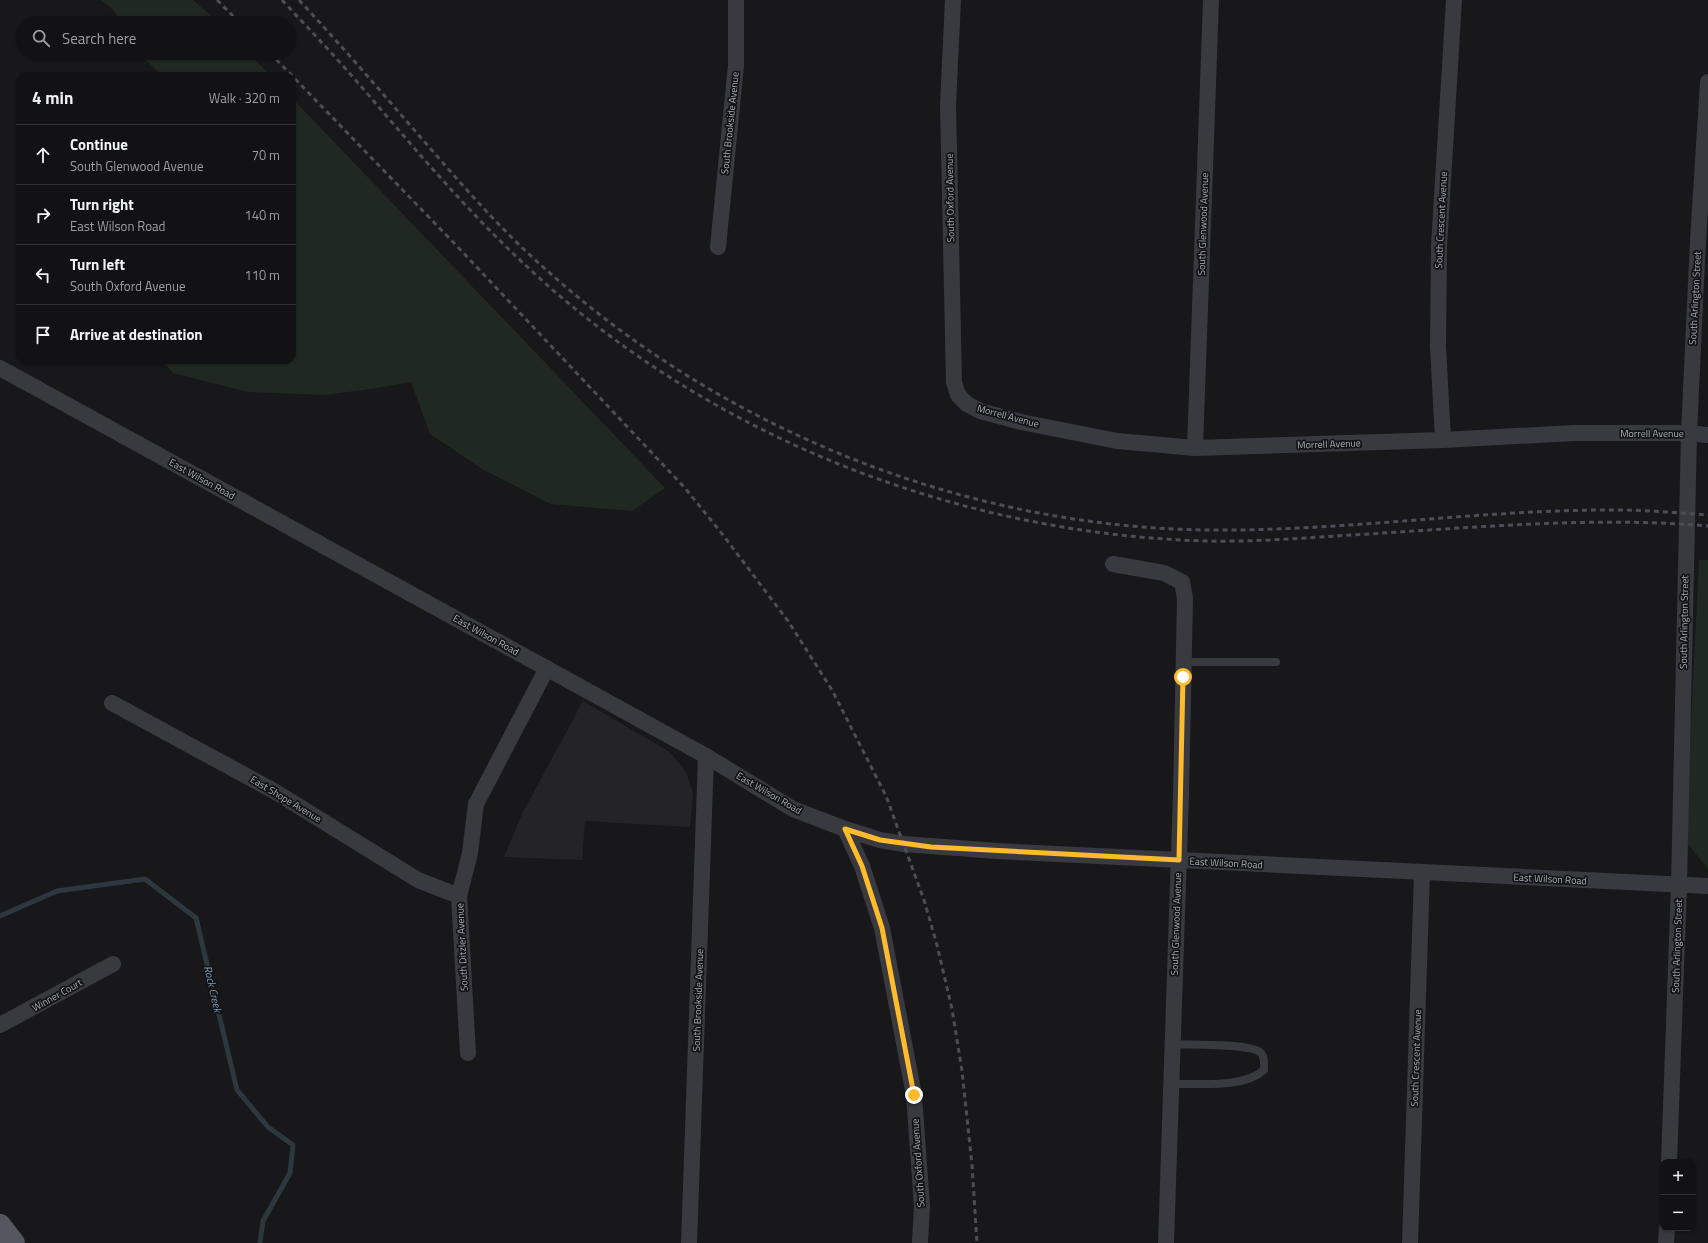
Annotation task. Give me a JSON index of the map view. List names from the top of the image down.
{
  "streets": {
    "street": [
      "South Brookside Avenue",
      "South Oxford Avenue",
      "South Crescent Avenue",
      "South Glenwood Avenue",
      "South Arlington Street",
      "Morrell Avenue",
      "East Wilson Road",
      "East Shope Avenue",
      "South Ditzler Avenue",
      "Winner Court"
    ]
  },
  "crossings": [
    ["South Brookside Avenue", "East Wilson Road"],
    ["South Oxford Avenue", "Morrell Avenue"],
    ["South Oxford Avenue", "East Wilson Road"],
    ["South Crescent Avenue", "Morrell Avenue"],
    ["South Crescent Avenue", "East Wilson Road"],
    ["South Glenwood Avenue", "Morrell Avenue"],
    ["South Glenwood Avenue", "East Wilson Road"],
    ["South Arlington Street", "Morrell Avenue"],
    ["South Arlington Street", "East Wilson Road"],
    ["East Wilson Road", "South Ditzler Avenue"],
    ["East Shope Avenue", "South Ditzler Avenue"]
  ],
  "water": ["Rock Creek"],
  "page": {
    "search": "Search here",
    "heading": ["4 min", "Walk · 320 m"],
    "list": [
      ["Continue", "South Glenwood Avenue", "70 m"],
      ["Turn right", "East Wilson Road", "140 m"],
      ["Turn left", "South Oxford Avenue", "110 m"],
      "Arrive at destination"
    ],
    "map_buttons": ["+", "−"]
  }
}
